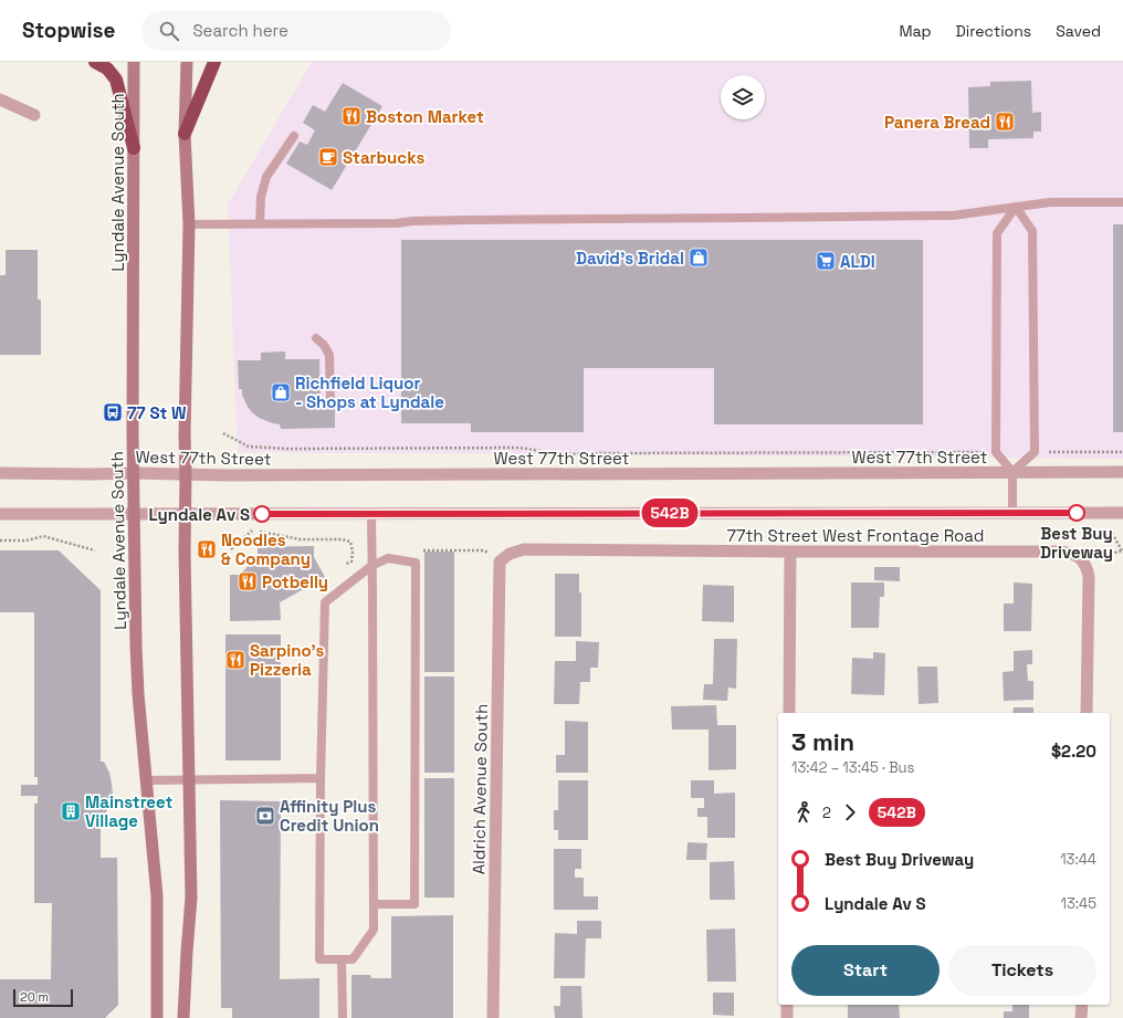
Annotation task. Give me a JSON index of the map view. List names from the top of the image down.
{
  "streets": {
    "main road": ["Lyndale Avenue South"],
    "street": ["West 77th Street", "77th Street West Frontage Road", "Aldrich Avenue South"]
  },
  "crossings": [
    ["Lyndale Avenue South", "West 77th Street"],
    ["77th Street West Frontage Road", "Aldrich Avenue South"]
  ],
  "places": {
    "restaurant": [
      "Boston Market",
      "Panera Bread",
      "Noodles & Company",
      "Potbelly",
      "Sarpino's Pizzeria"
    ],
    "cafe": ["Starbucks"],
    "shop": ["David's Bridal", "Richfield Liquor - Shops at Lyndale"],
    "supermarket": ["ALDI"],
    "bus stop": ["77 St W"],
    "other": ["Best Buy Driveway", "Lyndale Av S"],
    "building": ["Mainstreet Village"],
    "bank": ["Affinity Plus Credit Union"]
  },
  "lines": ["bus line 542B"],
  "scale_bar": "20 m",
  "page": {
    "header": "Stopwise",
    "search": "Search here",
    "nav": ["Map", "Directions", "Saved"],
    "on_map": "542B",
    "heading": ["3 min", "13:42 – 13:45 · Bus", "$2.20"],
    "legs": ["2", "542B"],
    "list": [
      {
        "name": "Best Buy Driveway",
        "value": "13:44"
      },
      {
        "name": "Lyndale Av S",
        "value": "13:45"
      }
    ],
    "buttons": ["Start", "Tickets"],
    "scale": "20 m"
  }
}
